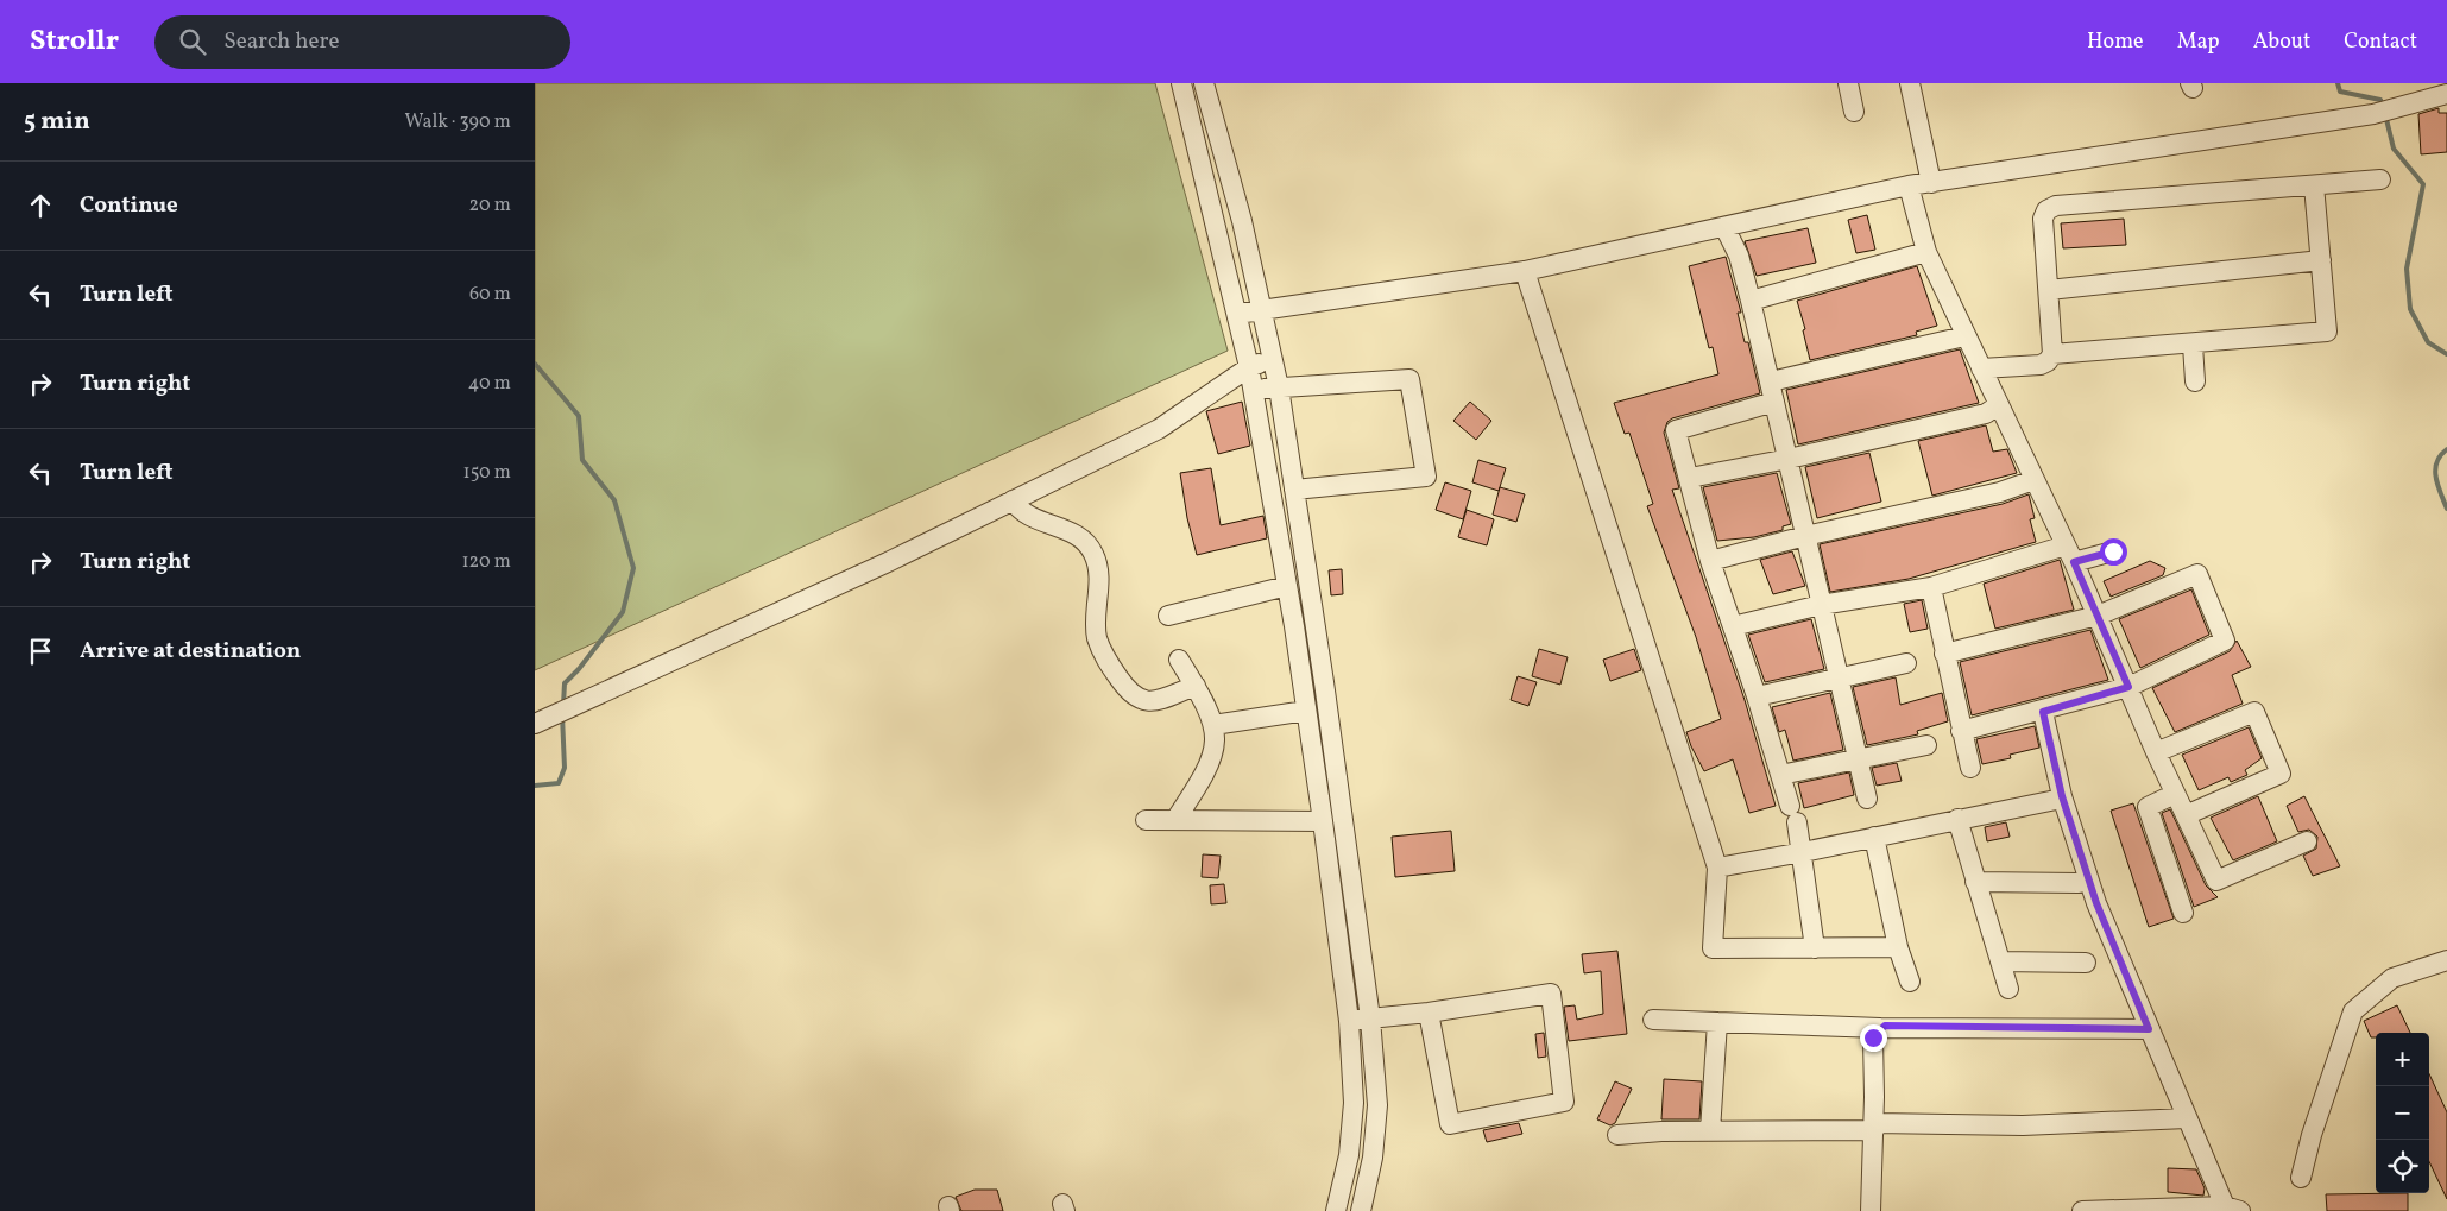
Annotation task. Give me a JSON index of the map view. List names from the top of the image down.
{
  "page": {
    "header": "Strollr",
    "search": "Search here",
    "nav": [
      "Home",
      "Map",
      "About",
      "Contact"
    ],
    "heading": ["5 min", "Walk · 390 m"],
    "list": [
      ["Continue", "20 m"],
      ["Turn left", "60 m"],
      ["Turn right", "40 m"],
      ["Turn left", "150 m"],
      ["Turn right", "120 m"],
      "Arrive at destination"
    ],
    "map_buttons": ["+", "−"]
  }
}
